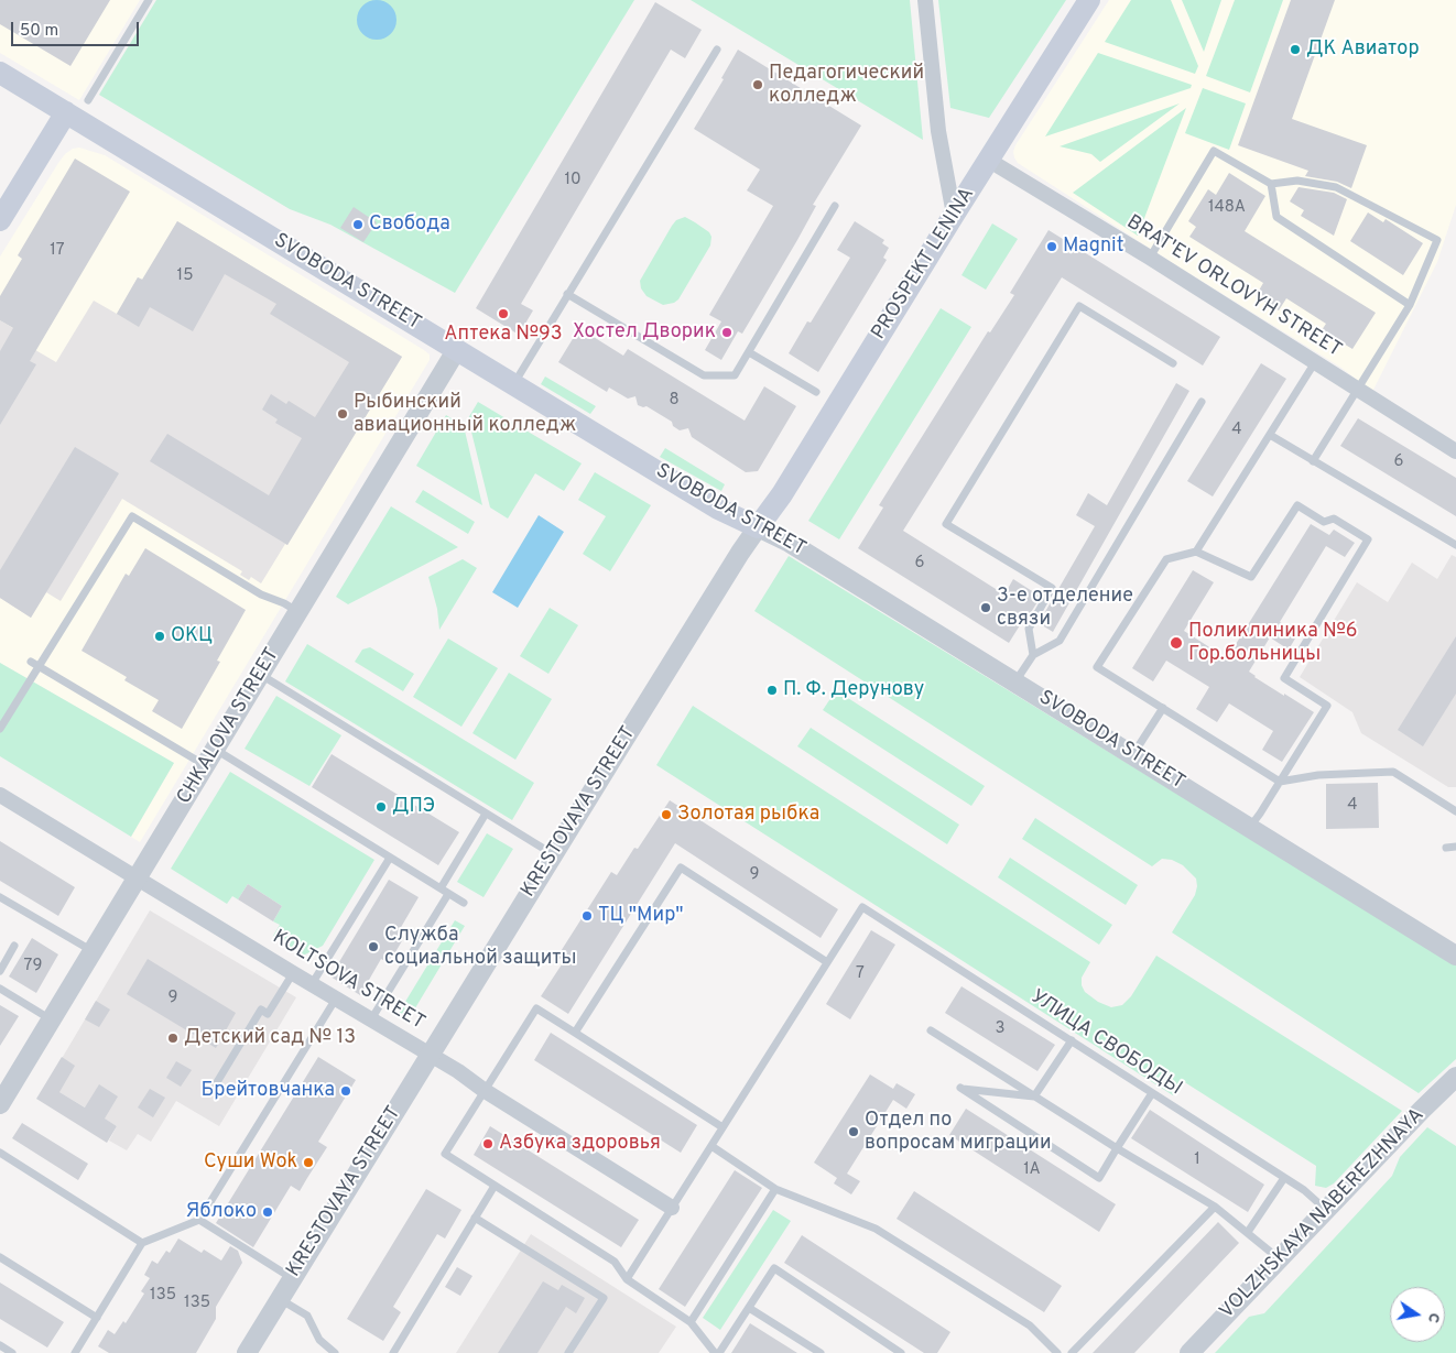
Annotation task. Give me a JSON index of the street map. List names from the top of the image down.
{
  "streets": {
    "main road": ["PROSPEKT LENINA", "SVOBODA STREET"],
    "street": [
      "BRAT'EV ORLOVYH STREET",
      "CHKALOVA STREET",
      "KRESTOVAYA STREET",
      "KOLTSOVA STREET",
      "VOLZHSKAYA NABEREZHNAYA"
    ],
    "lane": ["УЛИЦА СВОБОДЫ"]
  },
  "crossings": [
    ["PROSPEKT LENINA", "SVOBODA STREET"],
    ["PROSPEKT LENINA", "BRAT'EV ORLOVYH STREET"],
    ["PROSPEKT LENINA", "KRESTOVAYA STREET"],
    ["SVOBODA STREET", "CHKALOVA STREET"],
    ["SVOBODA STREET", "KRESTOVAYA STREET"],
    ["CHKALOVA STREET", "KOLTSOVA STREET"],
    ["KRESTOVAYA STREET", "KOLTSOVA STREET"],
    ["УЛИЦА СВОБОДЫ", "VOLZHSKAYA NABEREZHNAYA"]
  ],
  "places": [
    "ДК Авиатор",
    "Педагогический колледж",
    "Свобода",
    "Magnit",
    "Аптека №93",
    "Хостел Дворик",
    "Рыбинский авиационный колледж",
    "3-е отделение связи",
    "ОКЦ",
    "Поликлиника №6 Гор.больницы",
    "П. Ф. Дерунову",
    "ДПЭ",
    "Золотая рыбка",
    "ТЦ \"Мир\"",
    "Служба социальной защиты",
    "Детский сад № 13",
    "Брейтовчанка",
    "Отдел по вопросам миграции",
    "Азбука здоровья",
    "Суши Wok",
    "Яблоко"
  ],
  "house_numbers": [
    "10",
    "148А",
    "17",
    "15",
    "8",
    "4",
    "6",
    "6",
    "4",
    "9",
    "79",
    "7",
    "9",
    "3",
    "1",
    "1А",
    "135",
    "135"
  ],
  "scale_bar": "50 m",
  "north": "right"
}
